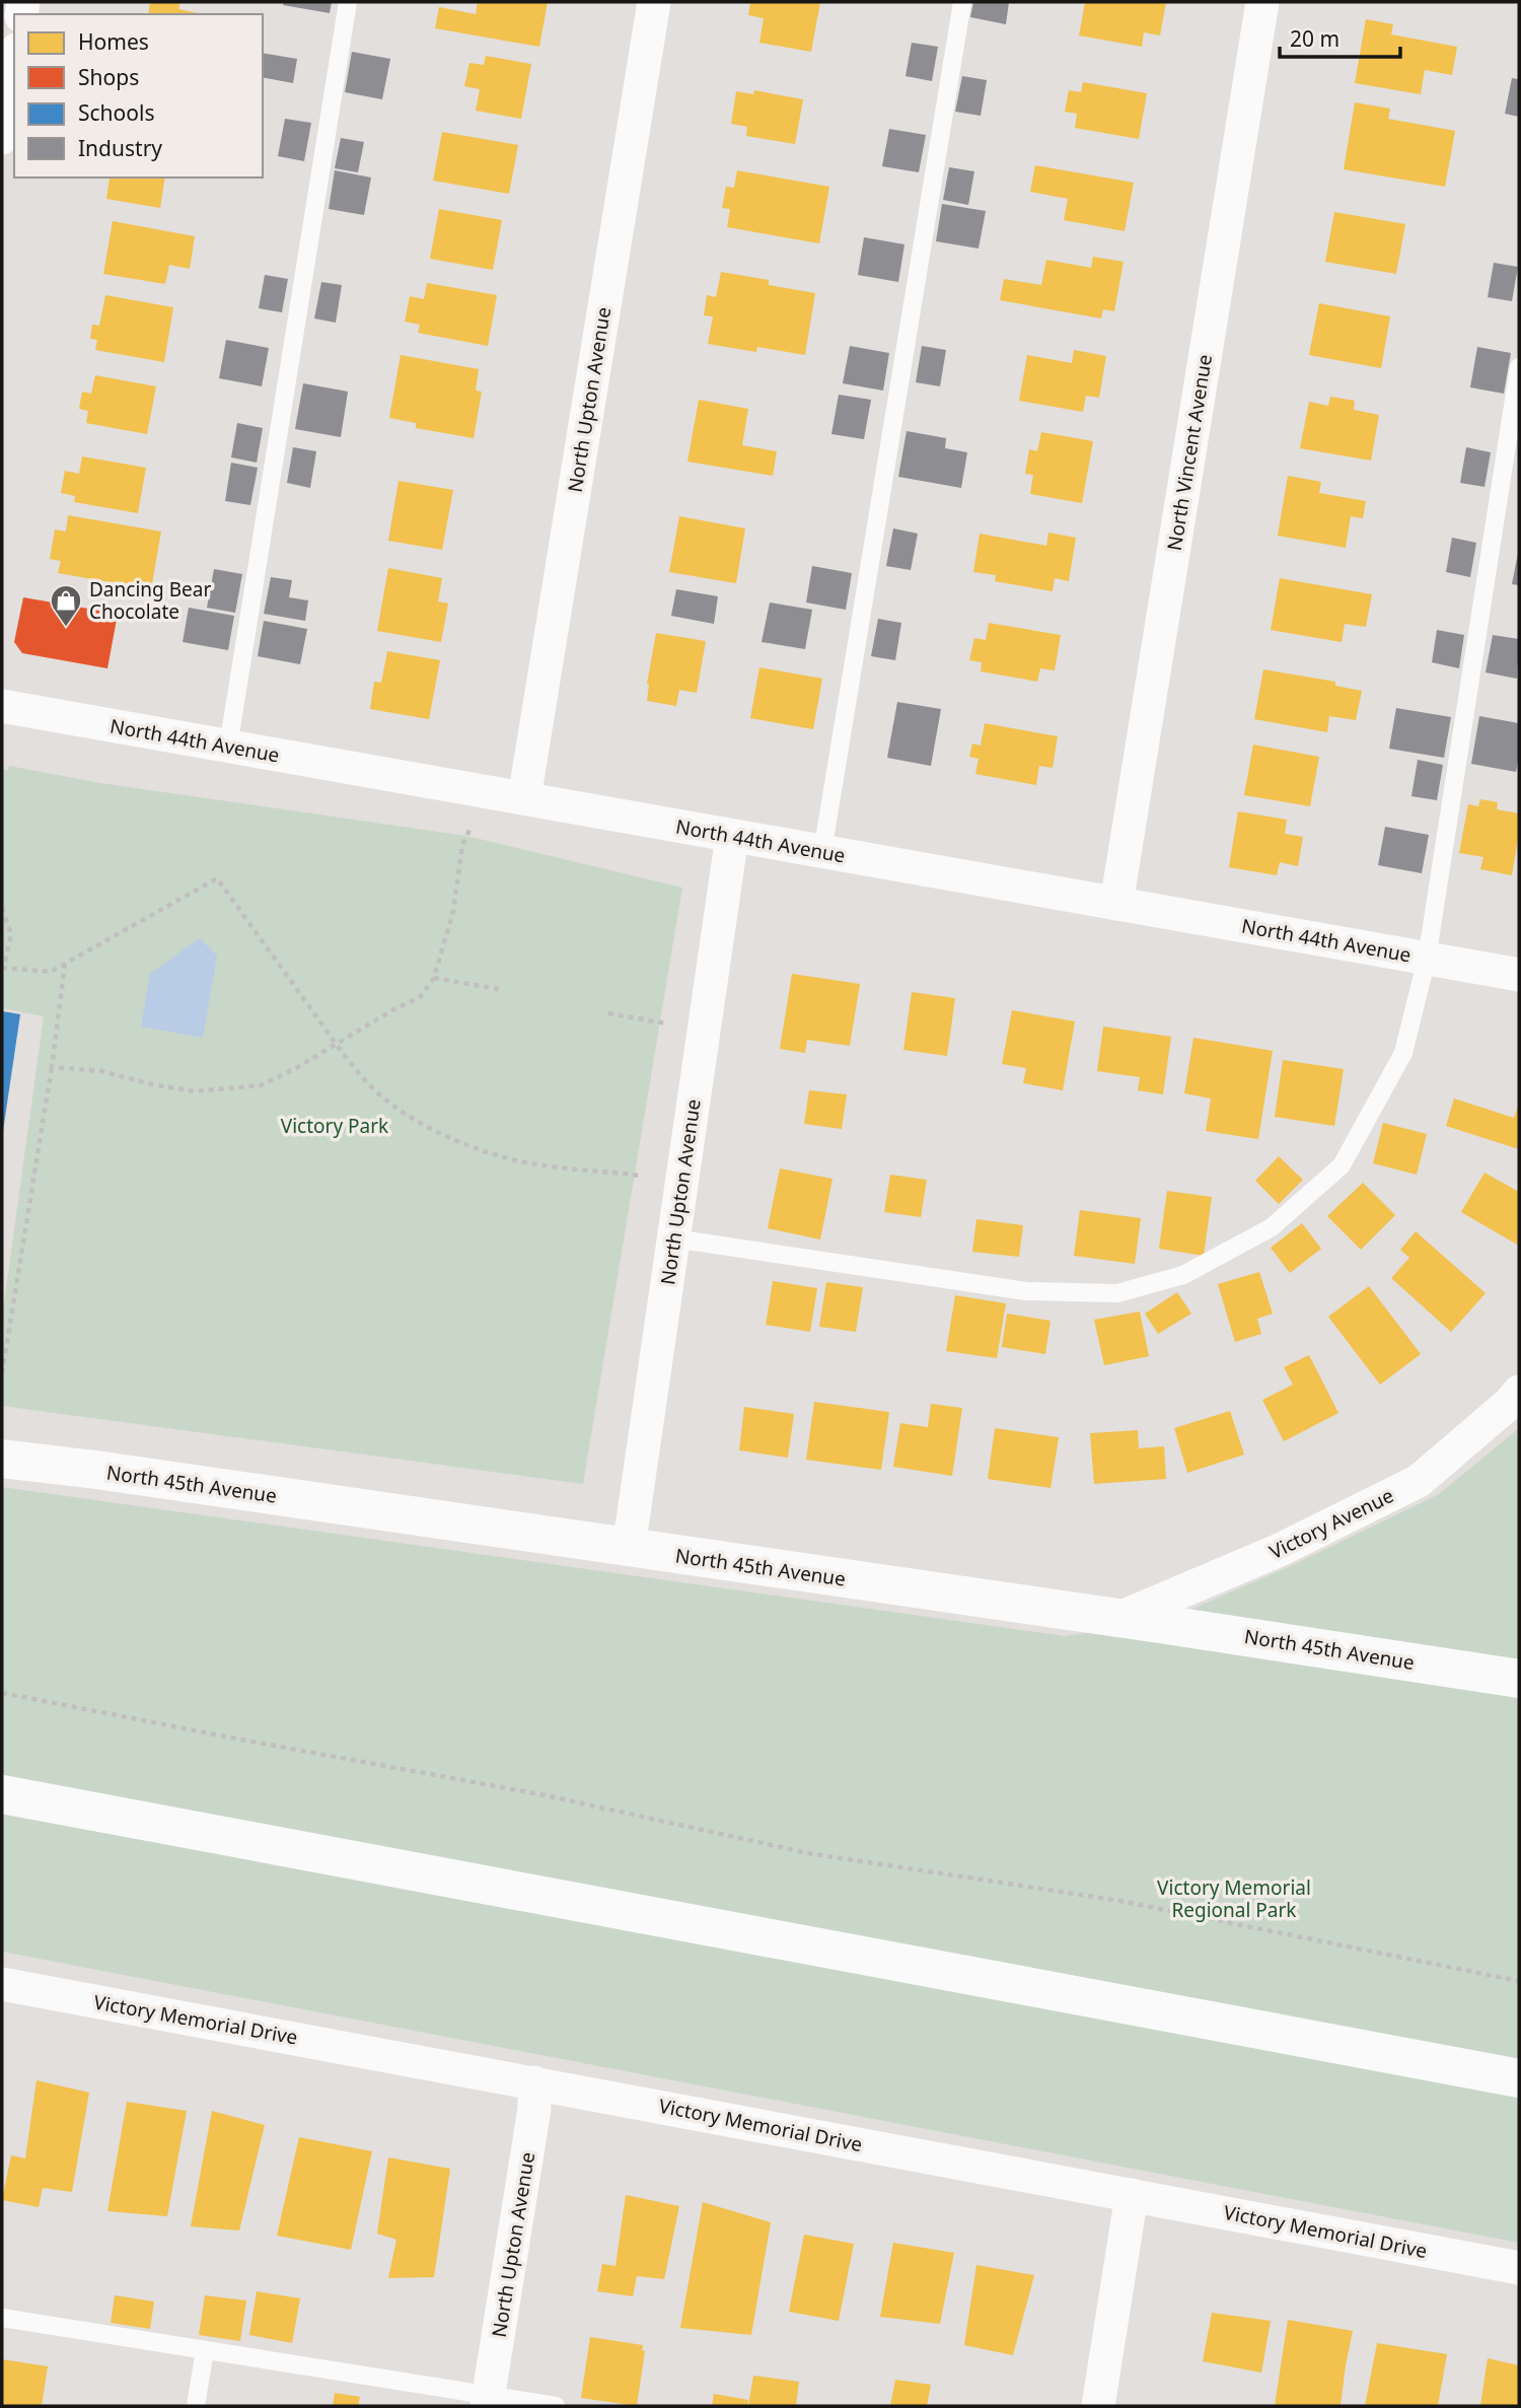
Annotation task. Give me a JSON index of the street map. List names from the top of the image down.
{
  "streets": {
    "street": [
      "North Upton Avenue",
      "North Vincent Avenue",
      "North 44th Avenue",
      "North 45th Avenue",
      "Victory Avenue",
      "Victory Memorial Drive"
    ]
  },
  "crossings": [
    ["North Upton Avenue", "North 44th Avenue"],
    ["North Upton Avenue", "North 45th Avenue"],
    ["North Upton Avenue", "Victory Memorial Drive"],
    ["North Vincent Avenue", "North 44th Avenue"],
    ["North 45th Avenue", "Victory Avenue"]
  ],
  "parks": ["Victory Park", "Victory Memorial Regional Park"],
  "places": {
    "shop": ["Dancing Bear Chocolate"]
  },
  "legend": [
    "Homes",
    "Shops",
    "Schools",
    "Industry"
  ],
  "scale_bar": "20 m"
}
